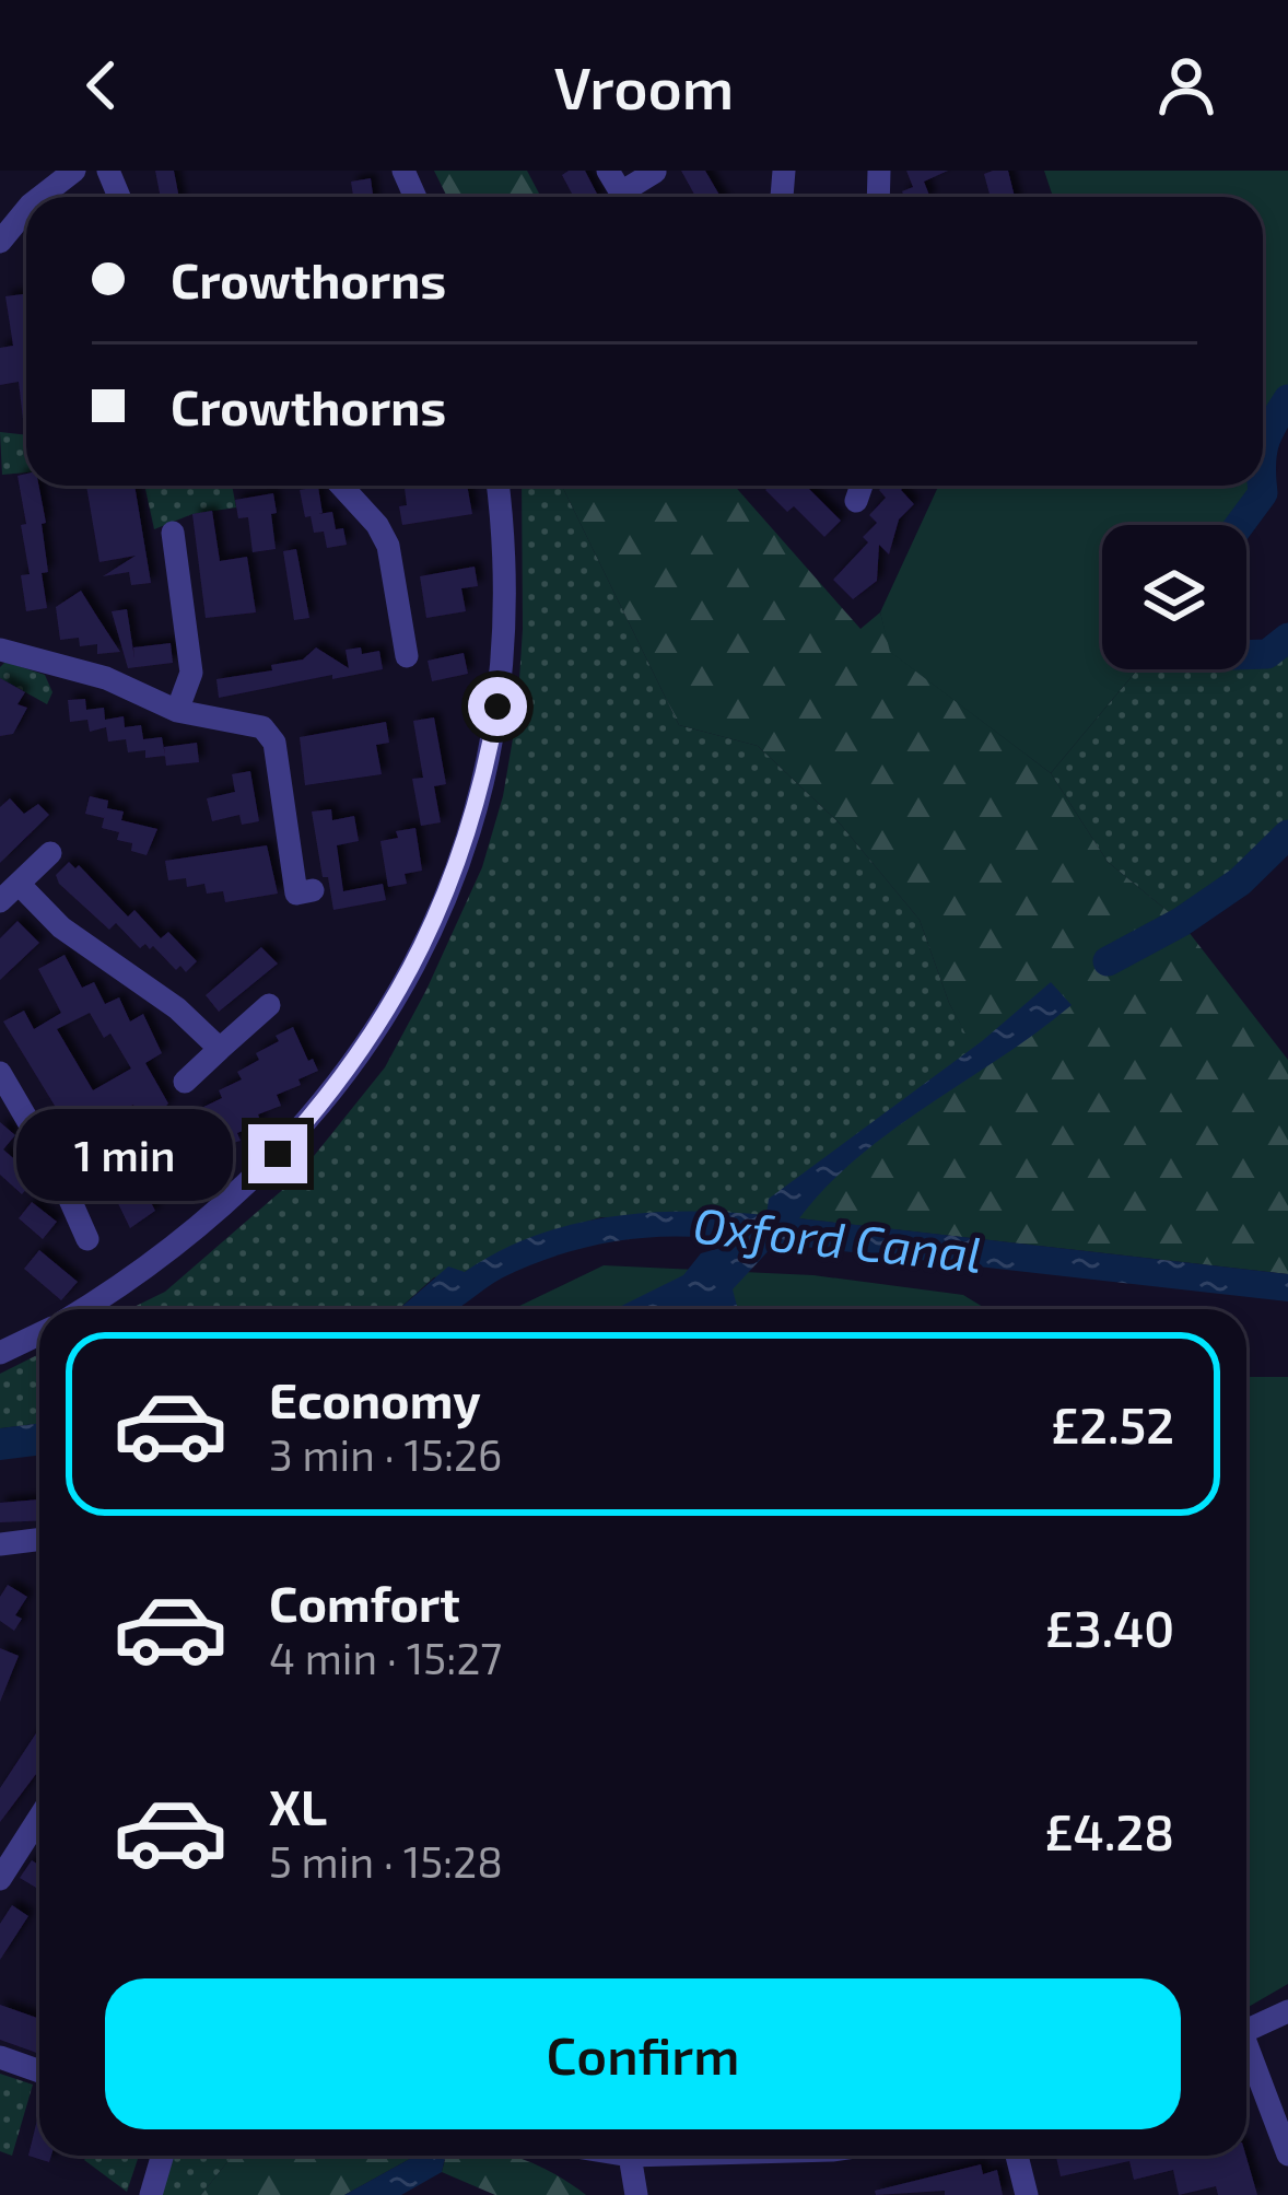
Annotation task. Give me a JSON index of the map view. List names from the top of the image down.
{
  "water": ["Oxford Canal"],
  "page": {
    "header": "Vroom",
    "banner": ["Crowthorns", "Crowthorns"],
    "bubble": "1 min",
    "list": [
      {
        "name": "Economy",
        "note": "3 min · 15:26",
        "value": "£2.52"
      },
      {
        "name": "Comfort",
        "note": "4 min · 15:27",
        "value": "£3.40"
      },
      {
        "name": "XL",
        "note": "5 min · 15:28",
        "value": "£4.28"
      }
    ],
    "buttons": "Confirm"
  }
}
